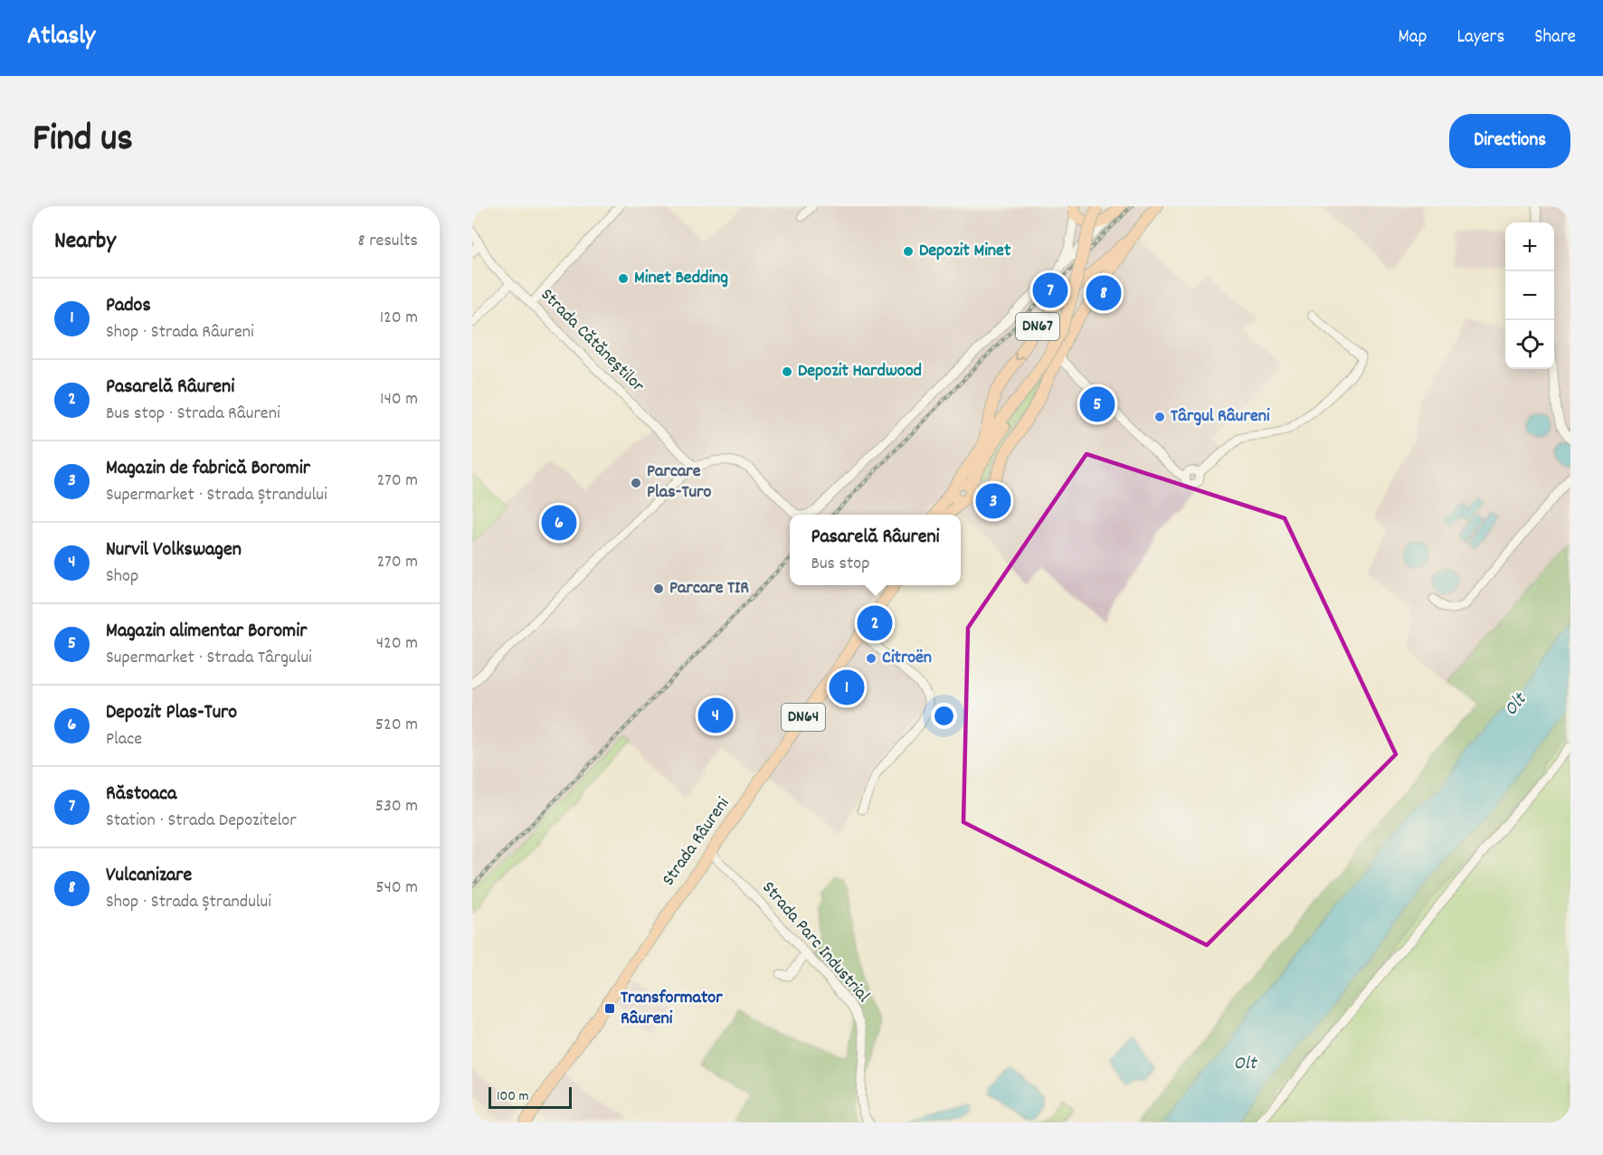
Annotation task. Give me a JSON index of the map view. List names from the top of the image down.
{
  "streets": {
    "main road": ["DN67", "DN64", "Strada Râureni"],
    "street": ["Strada Cătăneștilor", "Strada Parc Industrial"]
  },
  "crossings": [
    ["Strada Râureni", "Strada Parc Industrial"]
  ],
  "water": ["Olt"],
  "places": {
    "other": [
      "Depozit Minet",
      "Minet Bedding",
      "Depozit Hardwood",
      "Târgul Râureni",
      "Parcare Plas-Turo",
      "Parcare TIR",
      "Citroën"
    ],
    "transit": ["Transformator Râureni"]
  },
  "scale_bar": "100 m",
  "page": {
    "header": "Atlasly",
    "nav": ["Map", "Layers", "Share"],
    "title": "Find us",
    "buttons": "Directions",
    "heading": ["Nearby", "8 results"],
    "map_buttons": ["+", "−"],
    "pins": [
      "7",
      "8",
      "5",
      "3",
      "6",
      "2",
      "1",
      "4"
    ],
    "list": [
      {
        "mark": "1",
        "name": "Pados",
        "note": "Shop · Strada Râureni",
        "value": "120 m"
      },
      {
        "mark": "2",
        "name": "Pasarelă Râureni",
        "note": "Bus stop · Strada Râureni",
        "value": "140 m"
      },
      {
        "mark": "3",
        "name": "Magazin de fabrică Boromir",
        "note": "Supermarket · Strada Ștrandului",
        "value": "270 m"
      },
      {
        "mark": "4",
        "name": "Nurvil Volkswagen",
        "note": "Shop",
        "value": "270 m"
      },
      {
        "mark": "5",
        "name": "Magazin alimentar Boromir",
        "note": "Supermarket · Strada Târgului",
        "value": "420 m"
      },
      {
        "mark": "6",
        "name": "Depozit Plas-Turo",
        "note": "Place",
        "value": "520 m"
      },
      {
        "mark": "7",
        "name": "Răstoaca",
        "note": "Station · Strada Depozitelor",
        "value": "530 m"
      },
      {
        "mark": "8",
        "name": "Vulcanizare",
        "note": "Shop · Strada Ștrandului",
        "value": "540 m"
      }
    ],
    "popup": ["Pasarelă Râureni", "Bus stop"],
    "scale": "100 m"
  }
}
